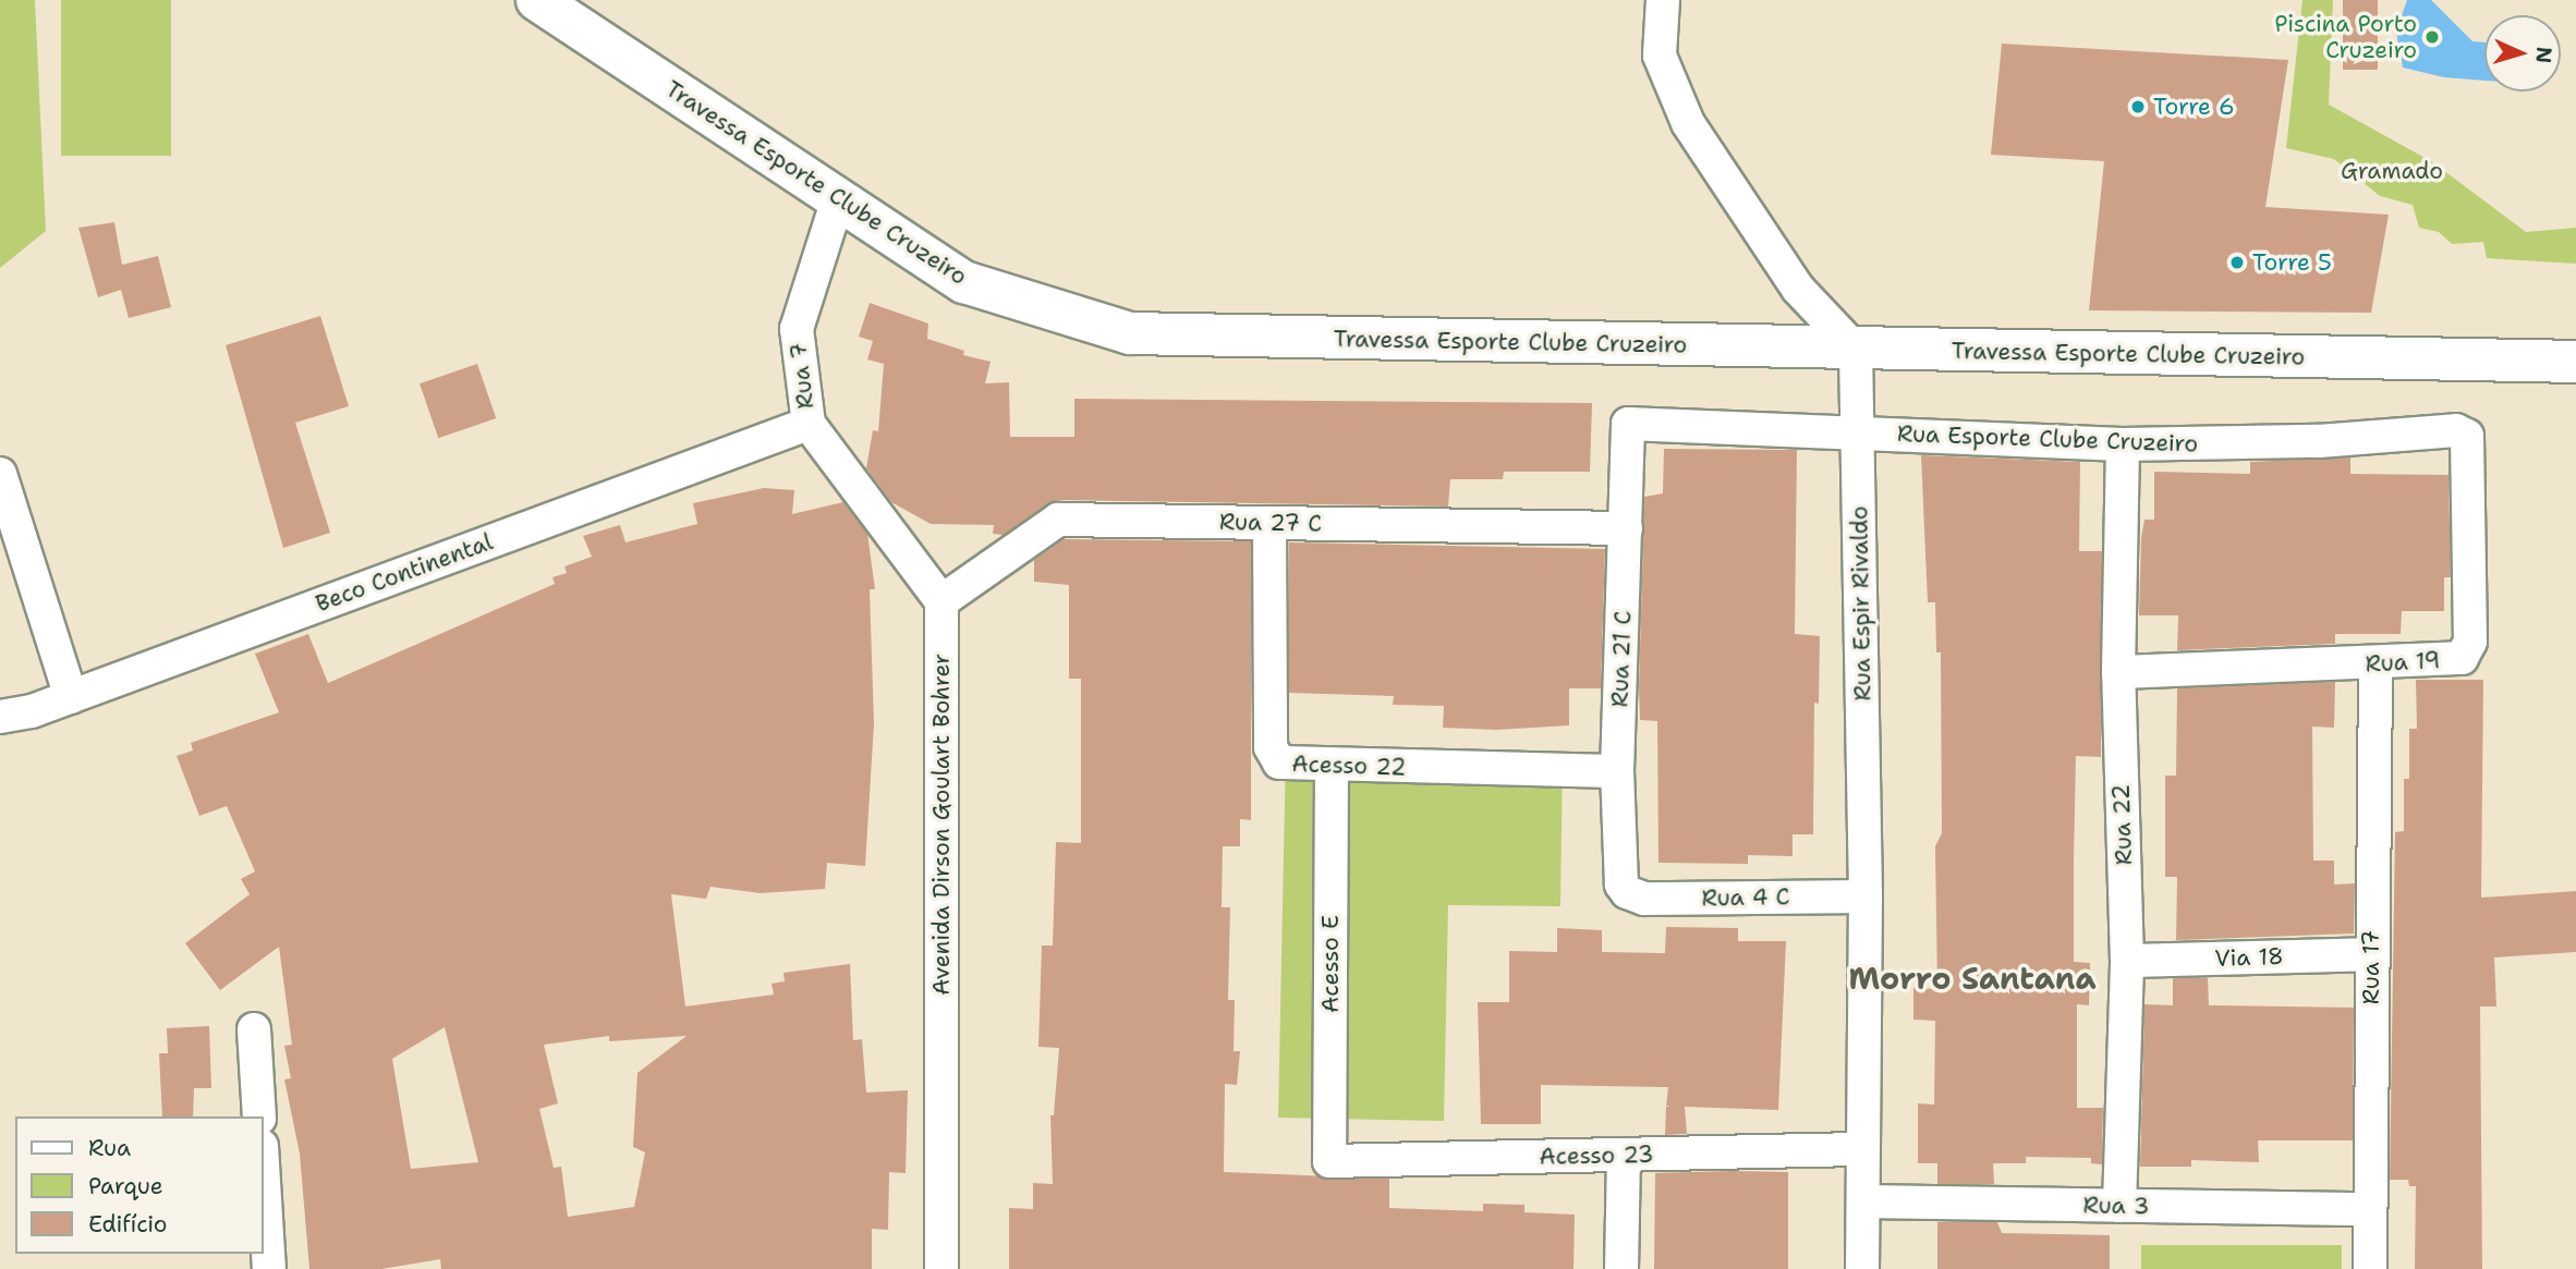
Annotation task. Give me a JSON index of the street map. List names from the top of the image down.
{
  "streets": {
    "street": [
      "Travessa Esporte Clube Cruzeiro",
      "Rua 7",
      "Rua Esporte Clube Cruzeiro",
      "Rua 27 C",
      "Beco Continental",
      "Rua Espir Rivaldo",
      "Rua 21 C",
      "Rua 19",
      "Acesso 22",
      "Avenida Dirson Goulart Bohrer",
      "Rua 22",
      "Rua 4 C",
      "Via 18",
      "Acesso E",
      "Rua 17",
      "Acesso 23",
      "Rua 3"
    ]
  },
  "crossings": [
    ["Travessa Esporte Clube Cruzeiro", "Rua 7"],
    ["Travessa Esporte Clube Cruzeiro", "Rua Espir Rivaldo"],
    ["Rua 7", "Beco Continental"],
    ["Rua Esporte Clube Cruzeiro", "Rua Espir Rivaldo"],
    ["Rua Esporte Clube Cruzeiro", "Rua 21 C"],
    ["Rua Esporte Clube Cruzeiro", "Rua 19"],
    ["Rua Esporte Clube Cruzeiro", "Rua 22"],
    ["Rua 27 C", "Rua 21 C"],
    ["Rua 27 C", "Acesso 22"],
    ["Rua 27 C", "Avenida Dirson Goulart Bohrer"],
    ["Rua Espir Rivaldo", "Rua 4 C"],
    ["Rua Espir Rivaldo", "Acesso 23"],
    ["Rua Espir Rivaldo", "Rua 3"],
    ["Rua 21 C", "Acesso 22"],
    ["Rua 21 C", "Rua 4 C"],
    ["Rua 19", "Rua 22"],
    ["Rua 19", "Rua 17"],
    ["Acesso 22", "Acesso E"],
    ["Rua 22", "Via 18"],
    ["Rua 22", "Rua 3"],
    ["Via 18", "Rua 17"],
    ["Acesso E", "Acesso 23"],
    ["Rua 17", "Rua 3"]
  ],
  "districts": ["Morro Santana"],
  "parks": ["Gramado"],
  "places": ["Piscina Porto Cruzeiro", "Torre 6", "Torre 5"],
  "legend": ["Rua", "Parque", "Edifício"],
  "north": "right"
}
